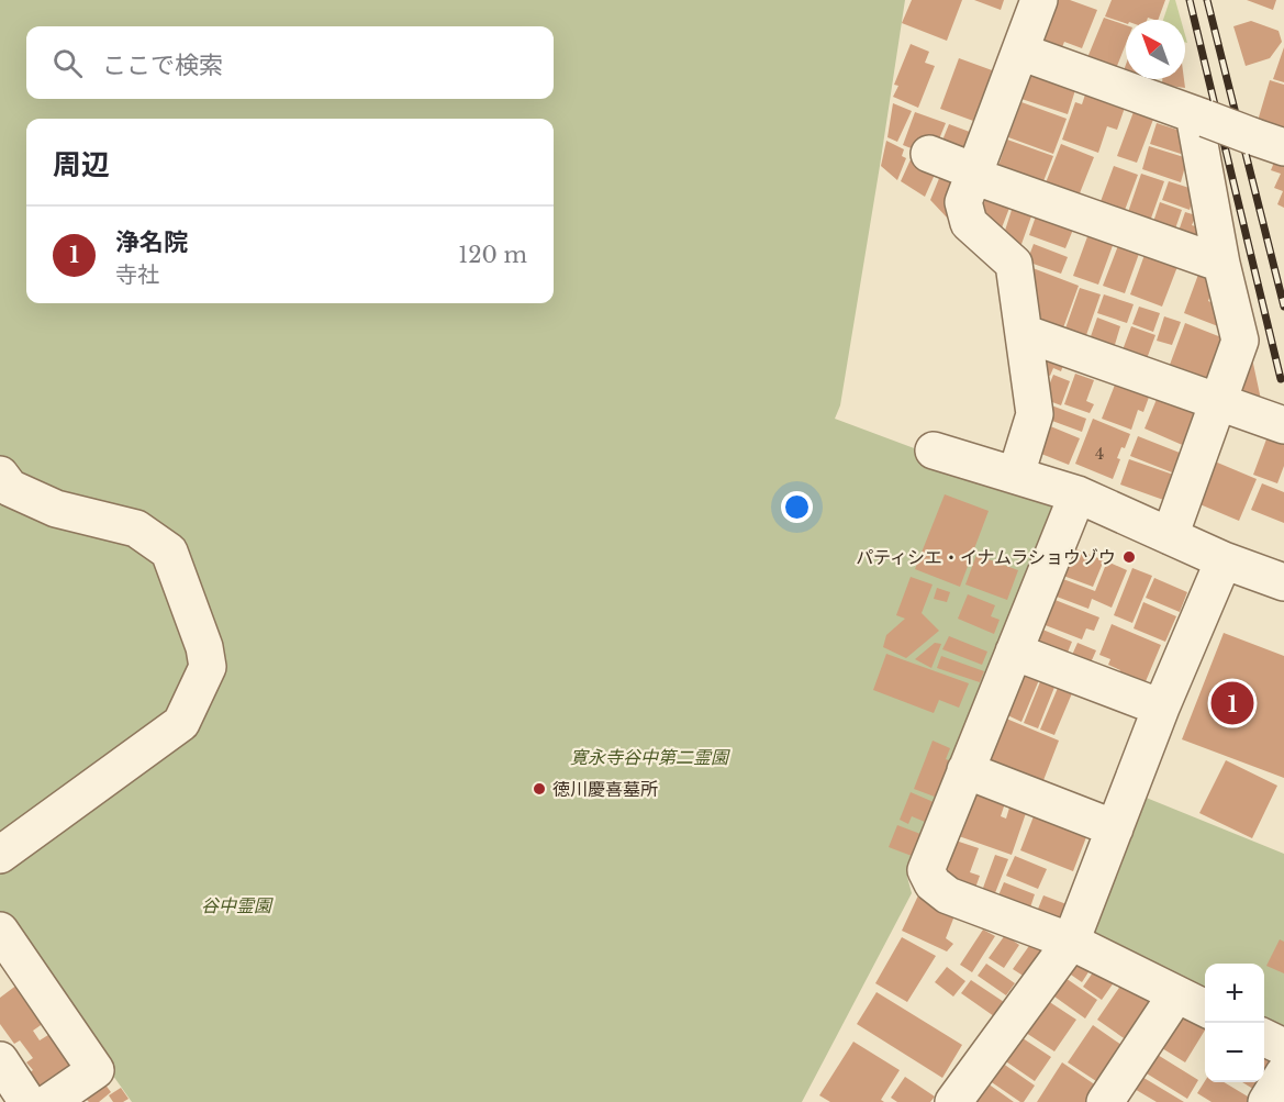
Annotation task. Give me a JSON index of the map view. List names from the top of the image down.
{
  "parks": ["寛永寺谷中第二霊園", "谷中霊園"],
  "places": ["パティシエ・イナムラショウゾウ", "徳川慶喜墓所"],
  "house_numbers": ["4"],
  "north": "top left",
  "page": {
    "search": "ここで検索",
    "heading": "周辺",
    "list": [
      {
        "mark": "1",
        "name": "浄名院",
        "note": "寺社",
        "value": "120 m"
      }
    ],
    "pins": "1",
    "map_buttons": ["+", "−"]
  }
}
